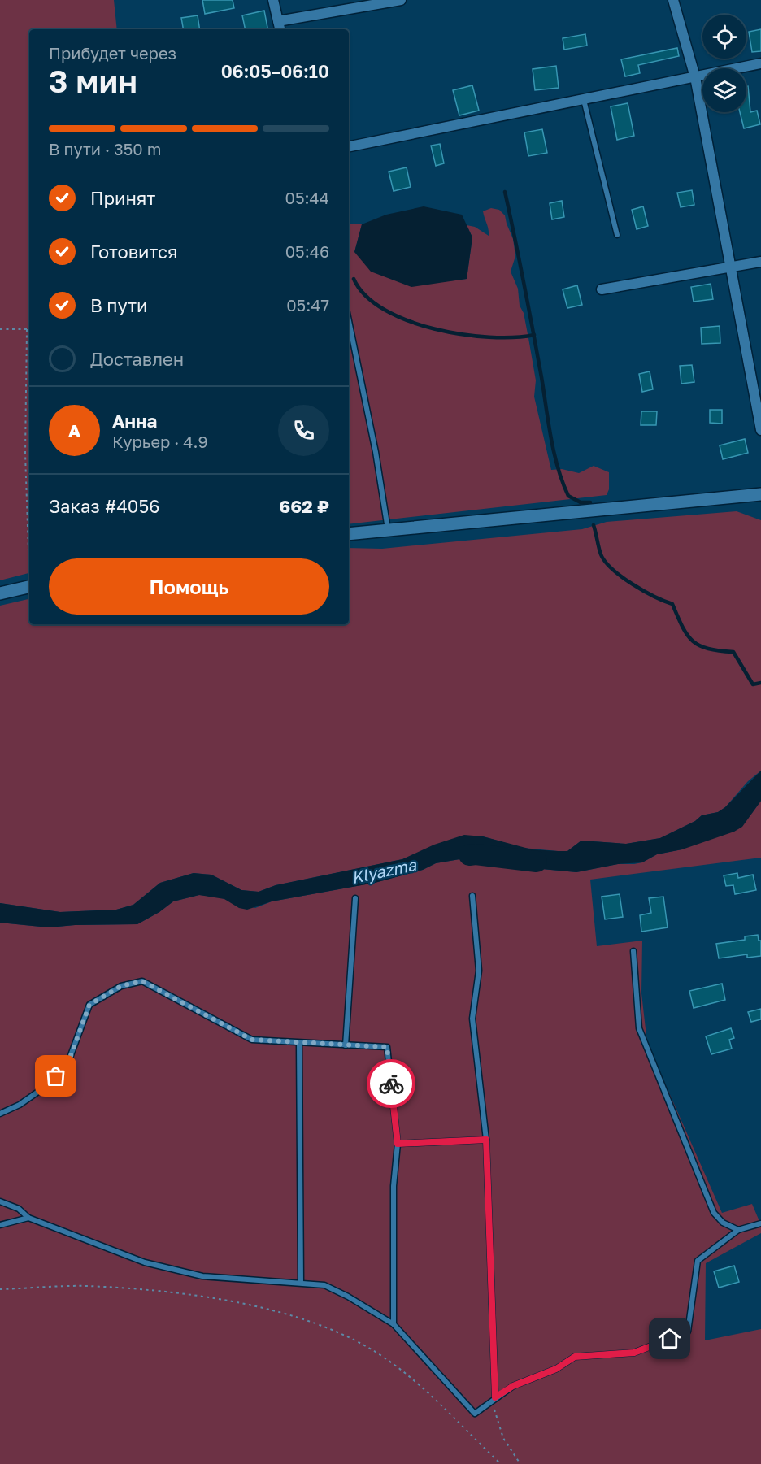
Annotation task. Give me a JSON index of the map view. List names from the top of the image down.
{
  "water": ["Klyazma"],
  "page": {
    "heading": ["3 мин", "Прибудет через", "06:05–06:10"],
    "panel": [
      "Анна",
      "Курьер · 4.9",
      "Заказ #4056",
      "662 ₽"
    ],
    "bar": "В пути · 350 m",
    "list": [
      ["Принят", "05:44"],
      ["Готовится", "05:46"],
      ["В пути", "05:47"],
      "Доставлен"
    ],
    "round": "А",
    "buttons": "Помощь"
  }
}
